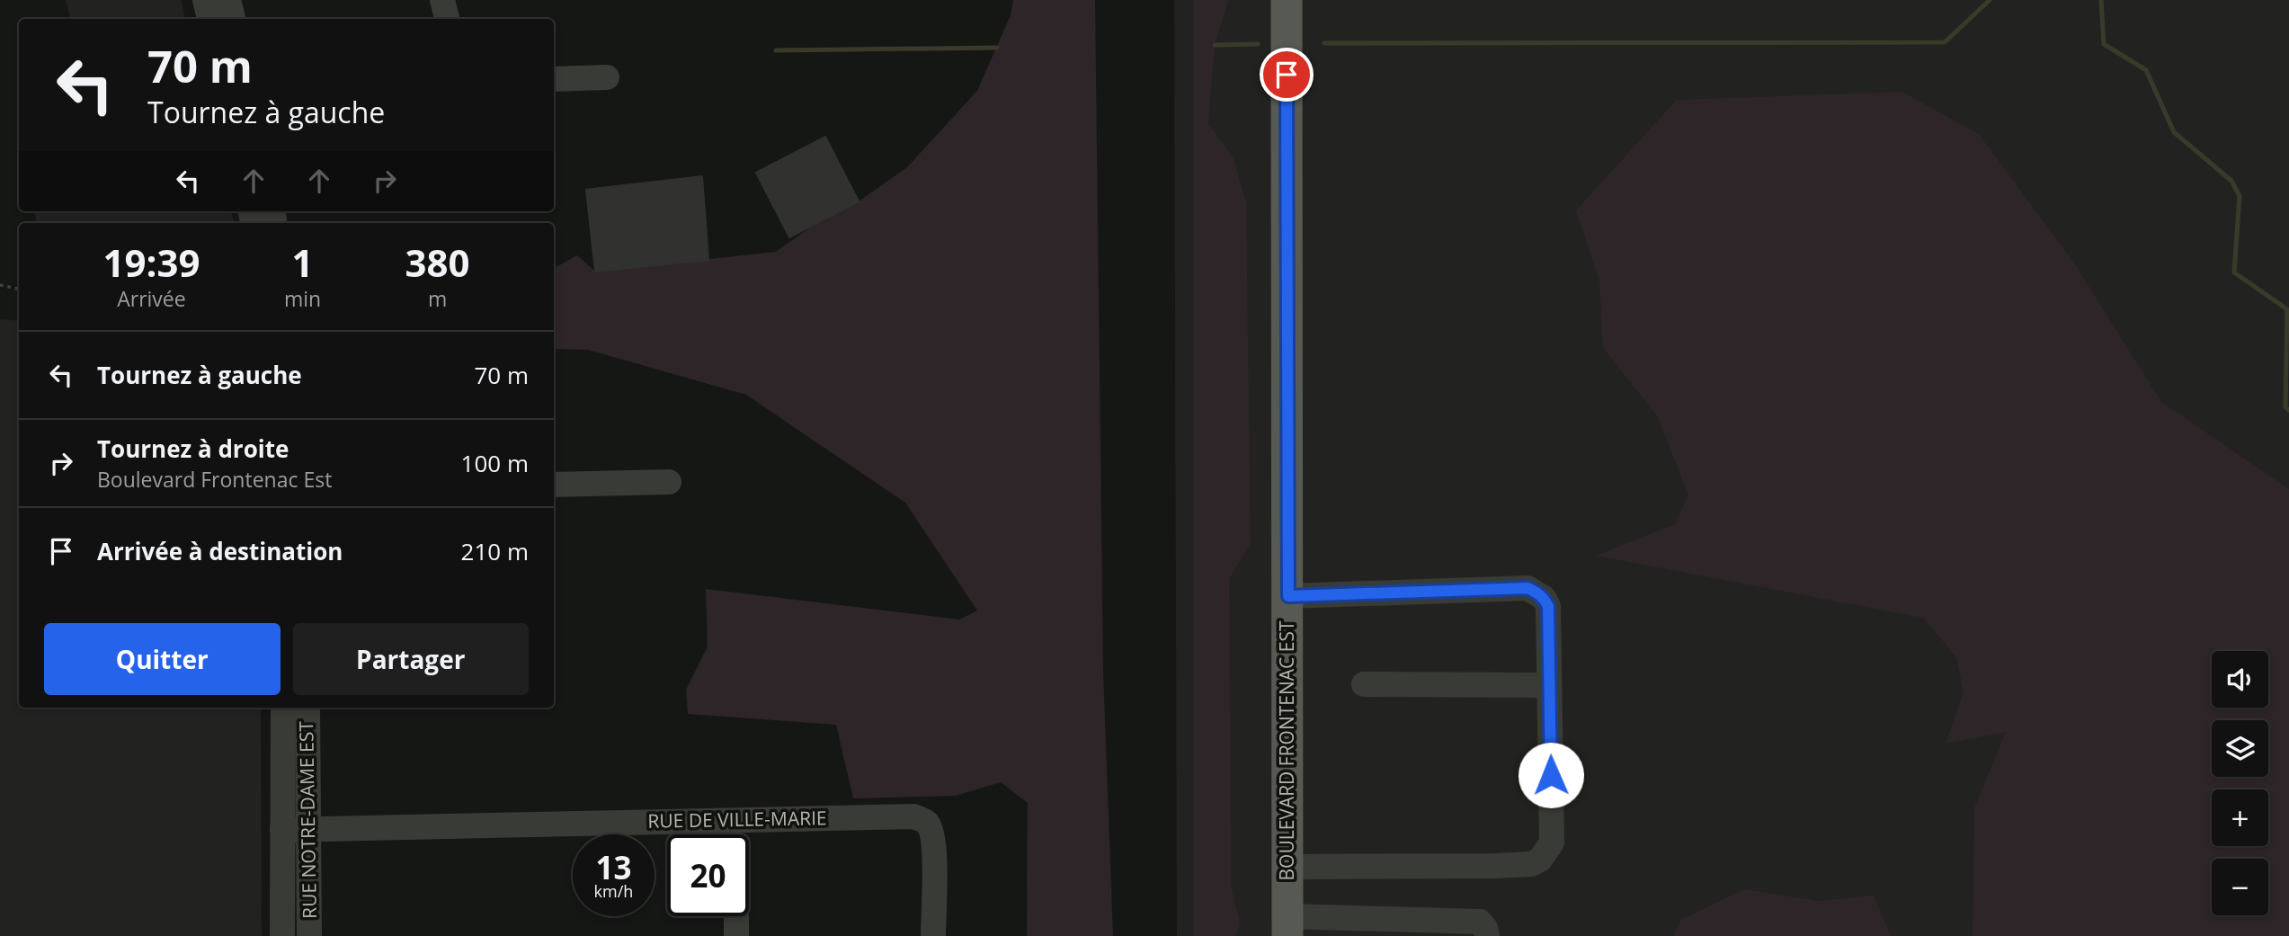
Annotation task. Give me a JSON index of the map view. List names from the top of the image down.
{
  "streets": {
    "main road": ["BOULEVARD FRONTENAC EST"],
    "street": ["RUE NOTRE-DAME EST", "RUE DE VILLE-MARIE"]
  },
  "crossings": [
    ["RUE NOTRE-DAME EST", "RUE DE VILLE-MARIE"]
  ],
  "page": {
    "turn": ["70 m", "Tournez à gauche"],
    "eta": [
      "19:39",
      "Arrivée",
      "1",
      "min",
      "380",
      "m"
    ],
    "list": [
      {
        "name": "Tournez à gauche",
        "value": "70 m"
      },
      {
        "name": "Tournez à droite",
        "note": "Boulevard Frontenac Est",
        "value": "100 m"
      },
      {
        "name": "Arrivée à destination",
        "value": "210 m"
      }
    ],
    "buttons": ["Quitter", "Partager"],
    "map_buttons": ["+", "−"],
    "speed": "13 km/h",
    "limit": "20"
  }
}
